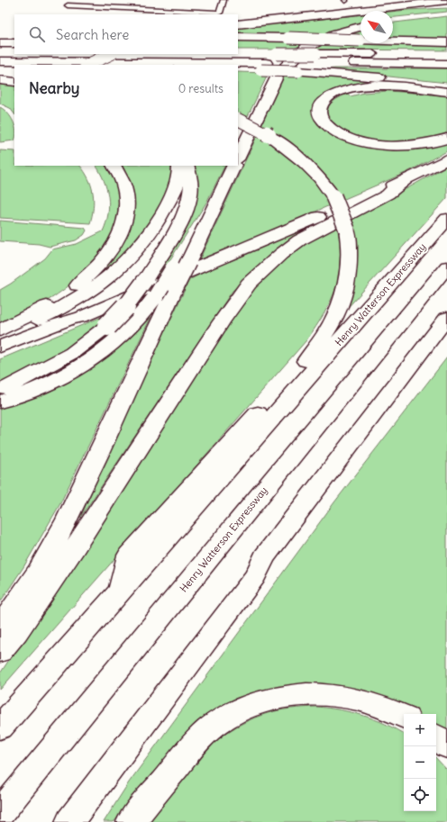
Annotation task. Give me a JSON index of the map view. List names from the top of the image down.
{
  "streets": {
    "highway": ["Henry Watterson Expressway"]
  },
  "north": "top left",
  "page": {
    "search": "Search here",
    "heading": ["Nearby", "0 results"],
    "map_buttons": ["+", "−"]
  }
}
